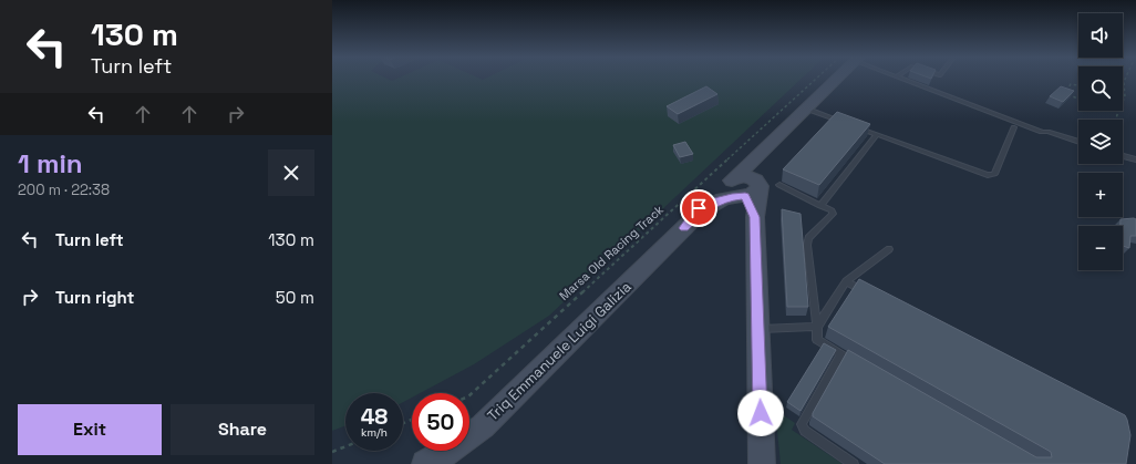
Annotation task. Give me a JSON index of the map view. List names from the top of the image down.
{
  "streets": {
    "main road": ["Triq Emmanuele Luigi Galizia"],
    "path": ["Marsa Old Racing Track"]
  },
  "page": {
    "turn": ["130 m", "Turn left"],
    "map_buttons": ["+", "−"],
    "heading": ["1 min", "200 m · 22:38"],
    "list": [
      {
        "name": "Turn left",
        "value": "130 m"
      },
      {
        "name": "Turn right",
        "value": "50 m"
      }
    ],
    "speed": "48 km/h",
    "limit": "50",
    "buttons": ["Exit", "Share"]
  }
}
